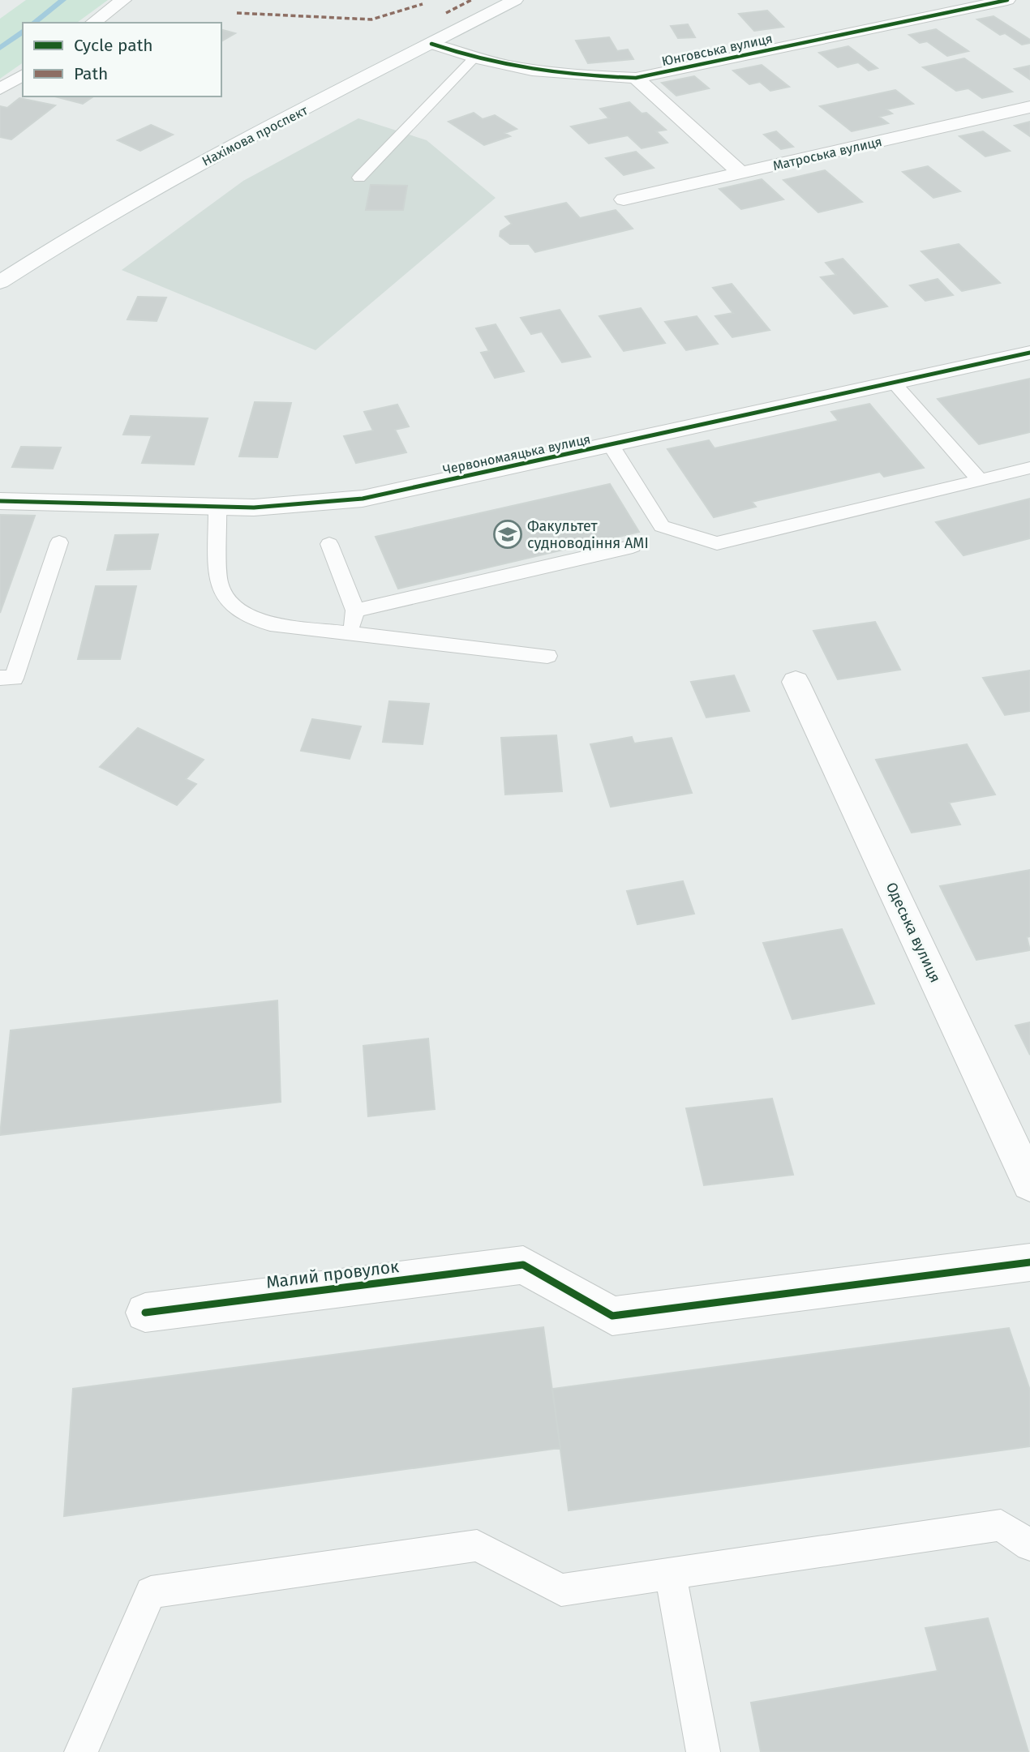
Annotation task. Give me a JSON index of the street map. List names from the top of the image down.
{
  "streets": {
    "street": [
      "Юнговська вулиця",
      "Нахімова проспект",
      "Матроська вулиця",
      "Червономаяцька вулиця",
      "Одеська вулиця",
      "Малий провулок"
    ]
  },
  "crossings": [
    ["Юнговська вулиця", "Нахімова проспект"]
  ],
  "places": {
    "school or university": ["Факультет судноводіння АМІ"]
  },
  "legend": ["Cycle path", "Path"]
}
